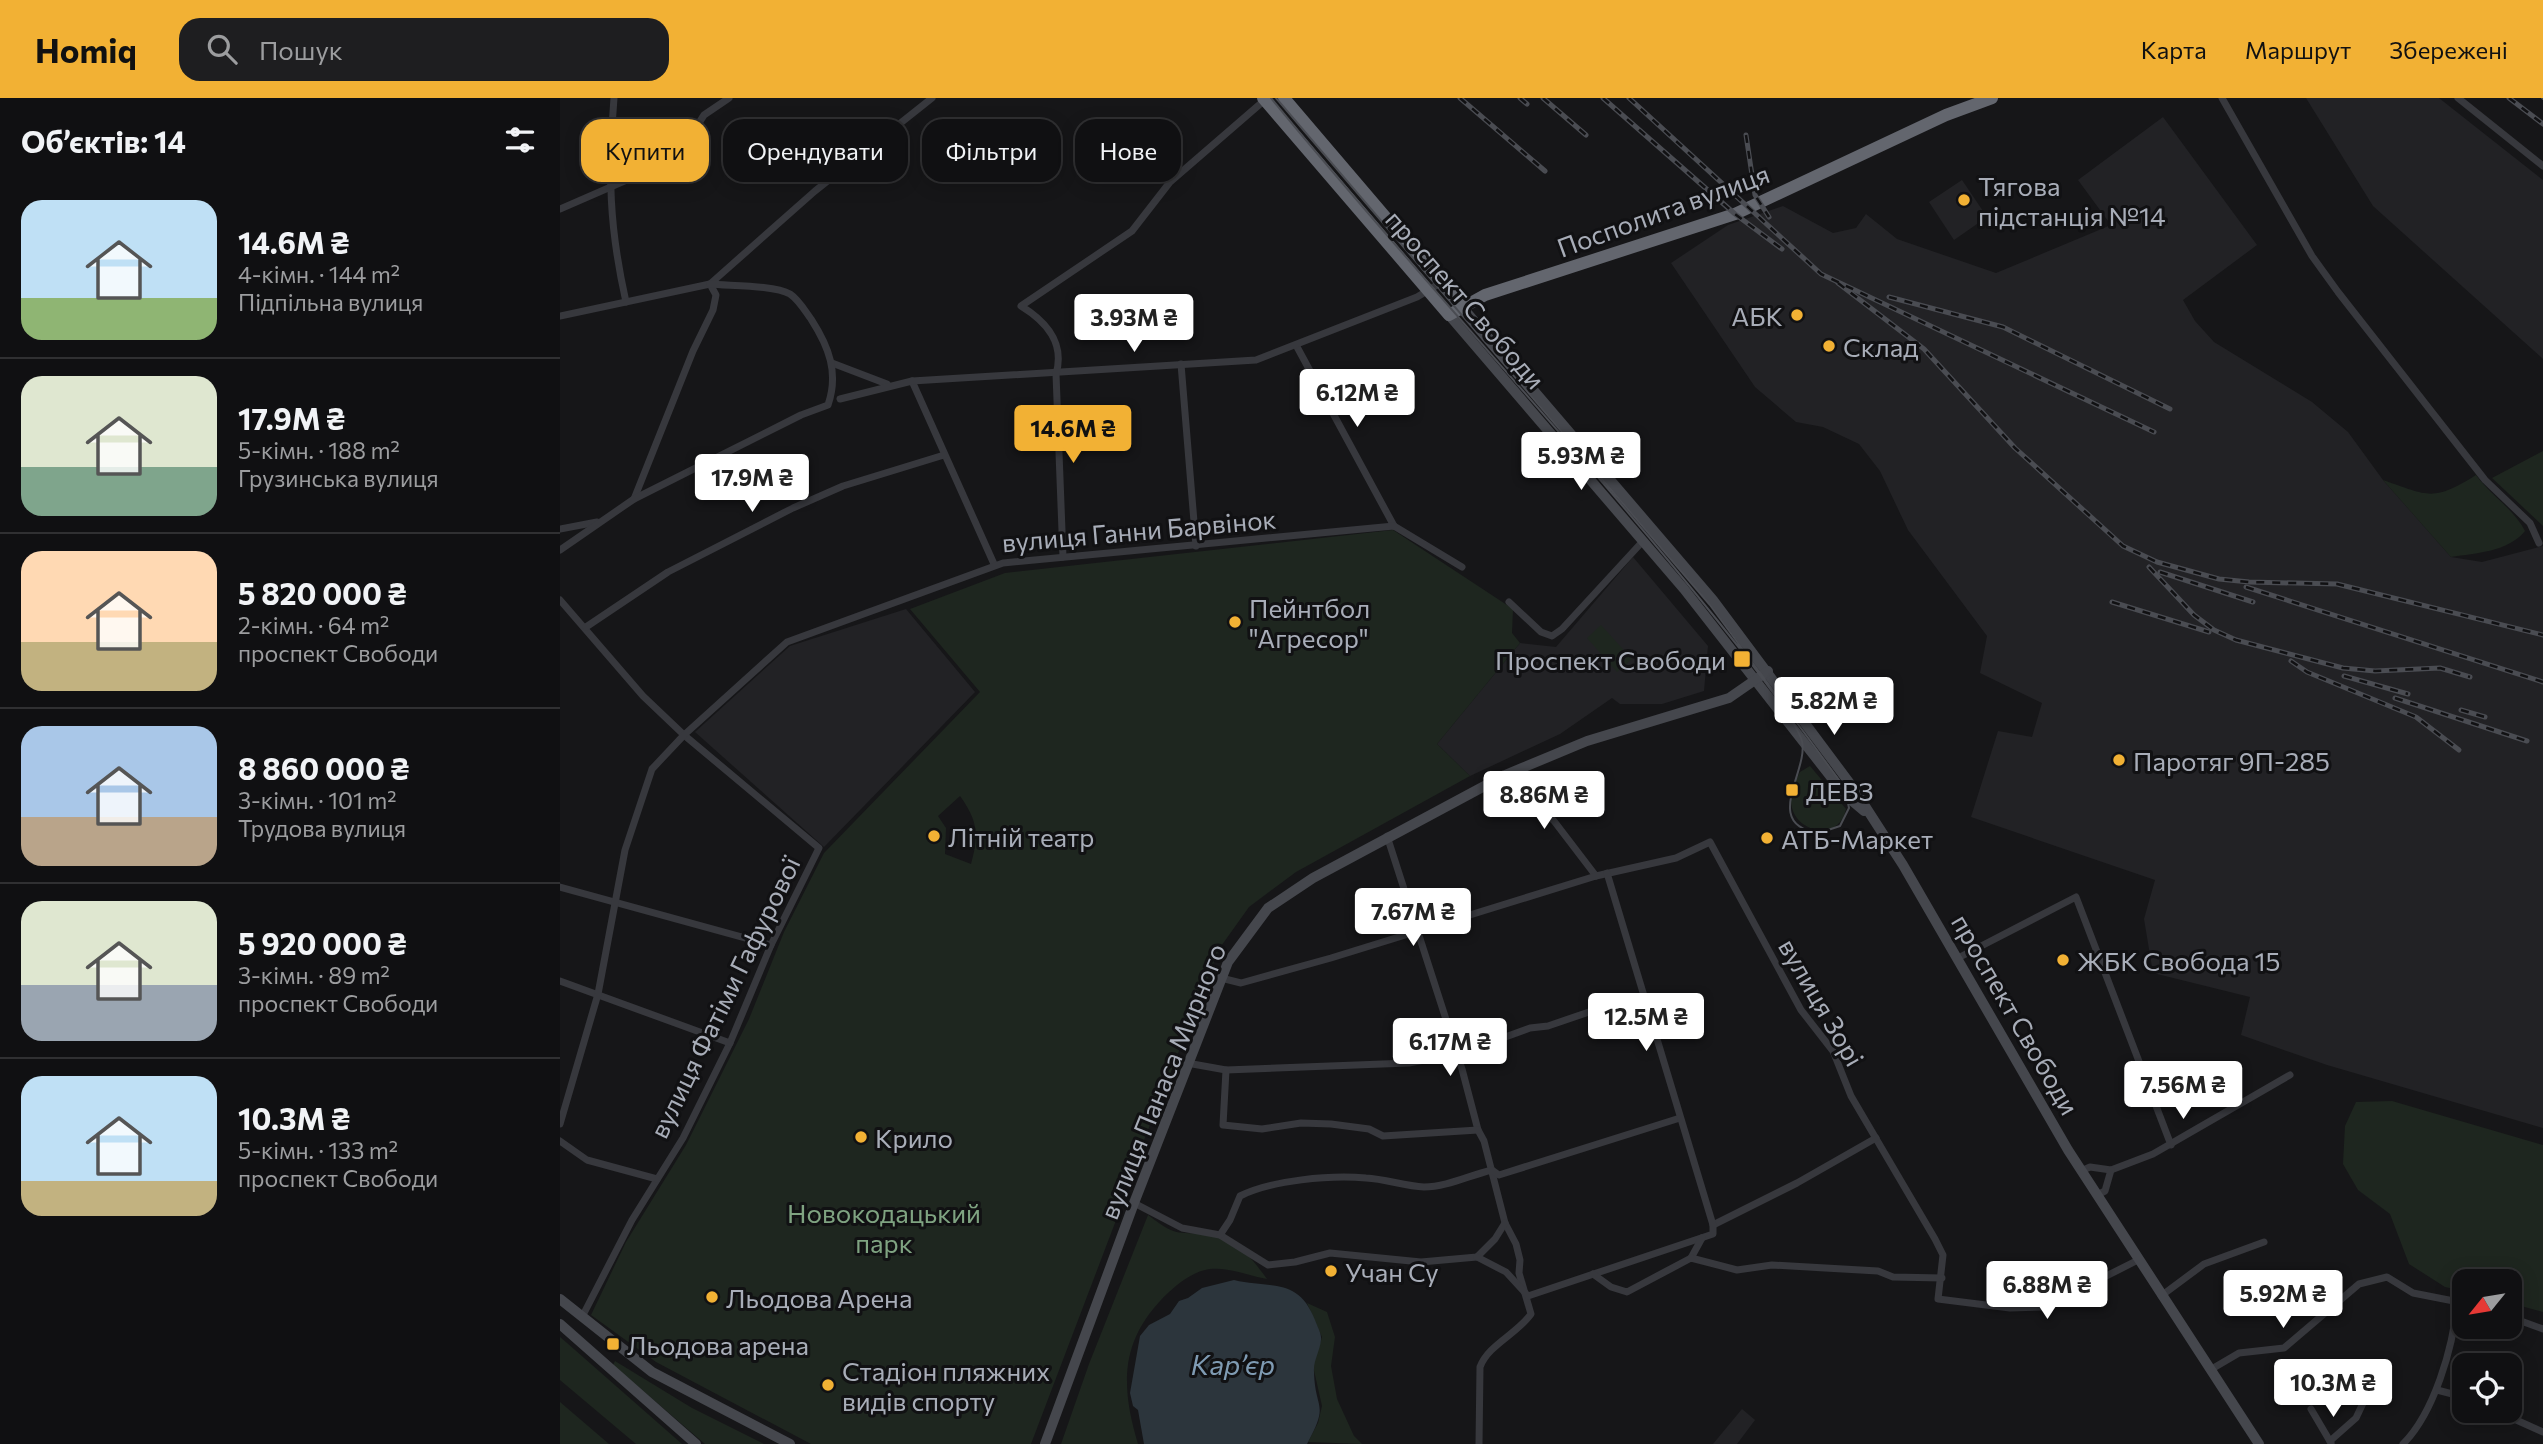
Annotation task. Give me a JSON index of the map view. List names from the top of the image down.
{
  "streets": {
    "highway": ["Посполита вулиця", "проспект Свободи"],
    "main road": ["вулиця Панаса Мирного"],
    "street": ["вулиця Ганни Барвінок", "вулиця Фатіми Гафурової", "вулиця Зорі"]
  },
  "crossings": [
    ["Посполита вулиця", "проспект Свободи"],
    ["проспект Свободи", "вулиця Зорі"],
    ["проспект Свободи", "вулиця Панаса Мирного"],
    ["вулиця Ганни Барвінок", "вулиця Фатіми Гафурової"]
  ],
  "water": ["Кар’єр"],
  "parks": ["Новокодацький парк"],
  "places": {
    "other": [
      "Тягова пiдстанцiя №14",
      "АБК",
      "Склад",
      "Пейнтбол \"Агресор\"",
      "Паротяг 9П-285",
      "Лiтнiй театр",
      "АТБ-Маркет",
      "ЖБК Свобода 15",
      "Крило",
      "Учан Су",
      "Льодова Арена",
      "Стадіон пляжних видів спорту"
    ],
    "transit": ["Проспект Свободи", "ДЕВЗ", "Льодова арена"]
  },
  "north": "bottom left",
  "page": {
    "header": "Homiq",
    "search": "Пошук",
    "nav": ["Карта", "Маршрут", "Збережені"],
    "heading": "Об’єктів: 14",
    "chip": [
      "Купити",
      "Орендувати",
      "Фільтри",
      "Нове"
    ],
    "list": [
      {
        "name": "14.6M ₴",
        "note": "4-кімн. · 144 m² · Підпільна вулиця"
      },
      {
        "name": "17.9M ₴",
        "note": "5-кімн. · 188 m² · Грузинська вулиця"
      },
      {
        "name": "5 820 000 ₴",
        "note": "2-кімн. · 64 m² · проспект Свободи"
      },
      {
        "name": "8 860 000 ₴",
        "note": "3-кімн. · 101 m² · Трудова вулиця"
      },
      {
        "name": "5 920 000 ₴",
        "note": "3-кімн. · 89 m² · проспект Свободи"
      },
      {
        "name": "10.3M ₴",
        "note": "5-кімн. · 133 m² · проспект Свободи"
      }
    ],
    "price": [
      "3.93M ₴",
      "6.12M ₴",
      "14.6M ₴",
      "5.93M ₴",
      "17.9M ₴",
      "5.82M ₴",
      "8.86M ₴",
      "7.67M ₴",
      "12.5M ₴",
      "6.17M ₴",
      "7.56M ₴",
      "6.88M ₴",
      "5.92M ₴",
      "10.3M ₴"
    ]
  }
}
